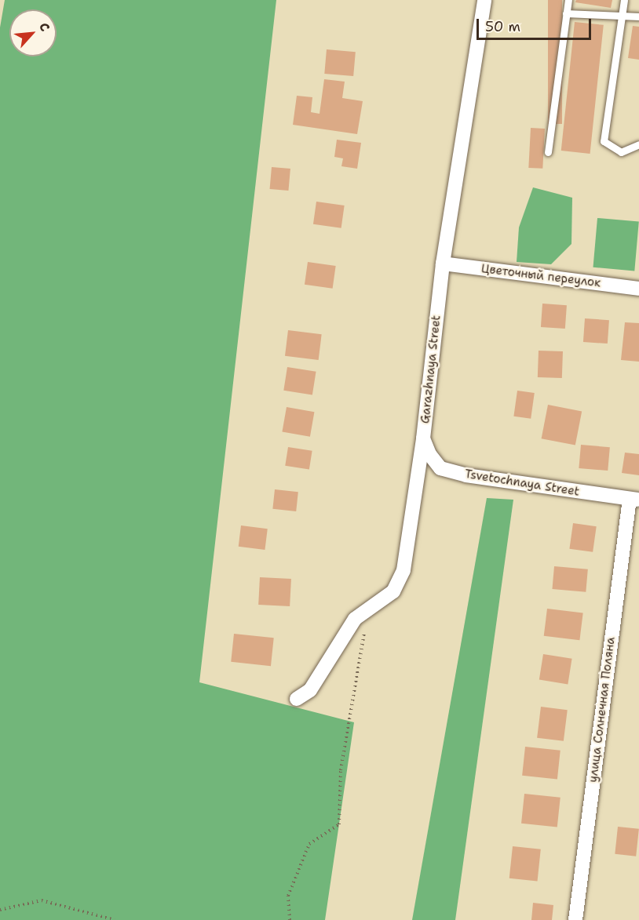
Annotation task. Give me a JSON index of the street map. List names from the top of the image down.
{
  "streets": {
    "street": [
      "Цветочный переулок",
      "Garazhnaya Street",
      "Tsvetochnaya Street",
      "улица Солнечная Поляна"
    ]
  },
  "crossings": [
    ["Цветочный переулок", "Garazhnaya Street"],
    ["Garazhnaya Street", "Tsvetochnaya Street"],
    ["Tsvetochnaya Street", "улица Солнечная Поляна"]
  ],
  "scale_bar": "50 m",
  "north": "top right"
}
